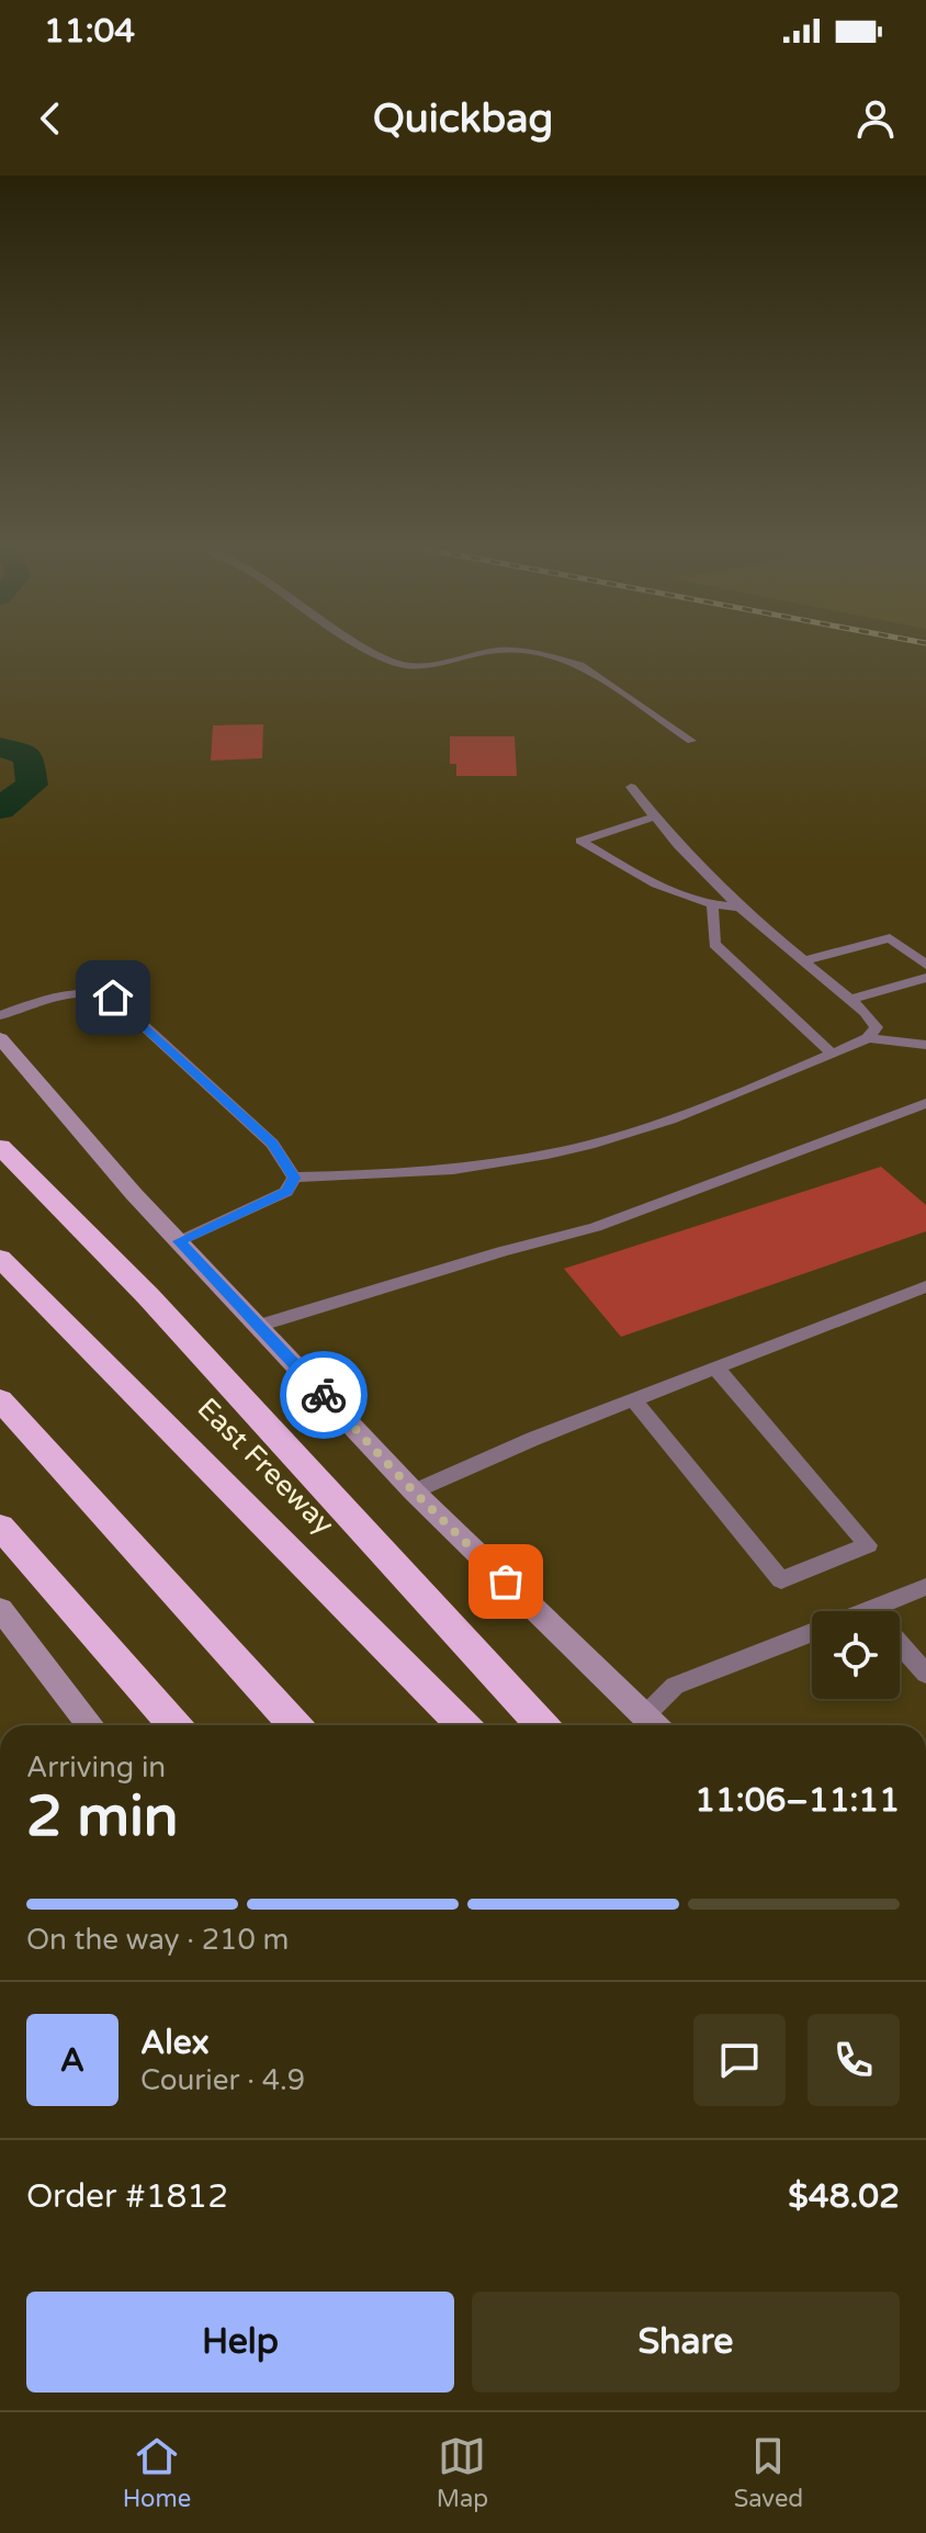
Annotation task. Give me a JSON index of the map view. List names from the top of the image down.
{
  "streets": {
    "highway": ["East Freeway"]
  },
  "page": {
    "status": "11:04",
    "header": "Quickbag",
    "heading": ["2 min", "Arriving in", "11:06–11:11"],
    "panel": [
      "Alex",
      "Courier · 4.9",
      "Order #1812",
      "$48.02"
    ],
    "bar": "On the way · 210 m",
    "round": "A",
    "buttons": ["Help", "Share"],
    "tabs": ["Home", "Map", "Saved"]
  }
}
